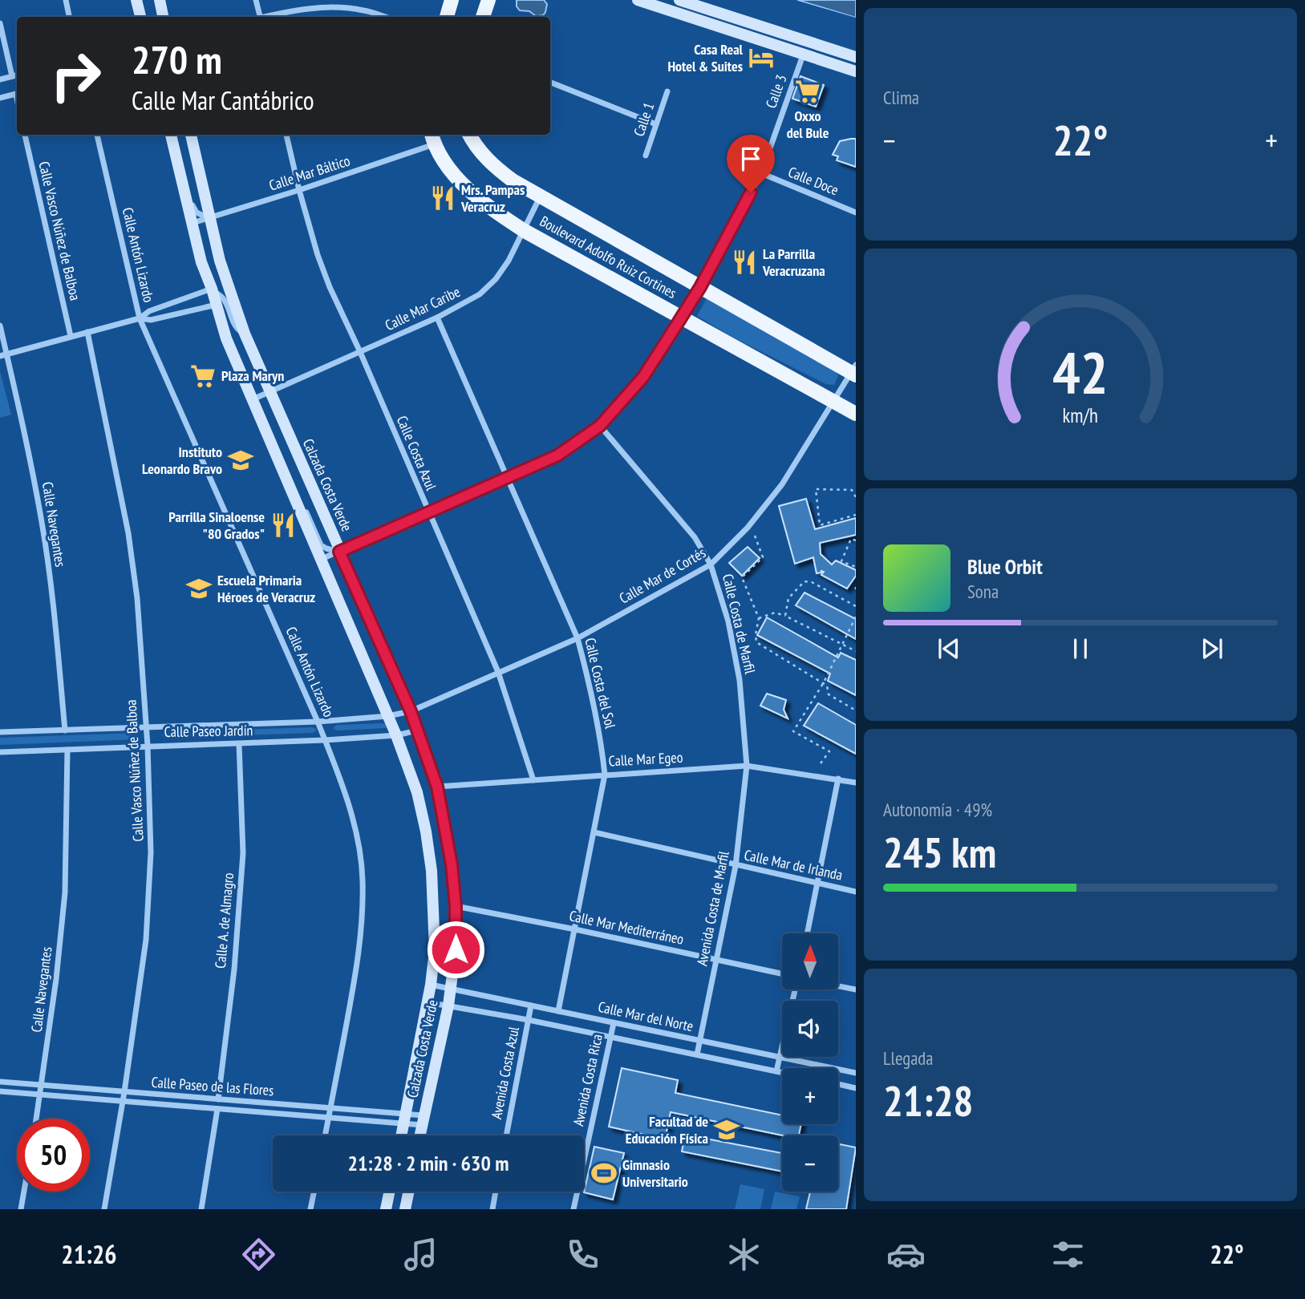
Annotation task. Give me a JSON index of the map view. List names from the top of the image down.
{
  "streets": {
    "main road": ["Boulevard Adolfo Ruiz Cortines", "Calzada Costa Verde"],
    "street": [
      "Calle 3",
      "Calle 1",
      "Calle Mar Báltico",
      "Calle Doce",
      "Calle Vasco Núñez de Balboa",
      "Calle Antón Lizardo",
      "Calle Mar Caribe",
      "Calle Costa Azul",
      "Calle Navegantes",
      "Calle Mar de Cortés",
      "Calle Costa de Marfil",
      "Calle Costa del Sol",
      "Calle Paseo Jardín",
      "Calle Mar Egeo",
      "Calle Mar de Irlanda",
      "Avenida Costa de Marfil",
      "Calle A. de Almagro",
      "Calle Mar Mediterráneo",
      "Calle Mar del Norte",
      "Avenida Costa Azul",
      "Avenida Costa Rica",
      "Calle Paseo de las Flores"
    ]
  },
  "crossings": [
    ["Calle 3", "Calle Doce"],
    ["Calle 3", "Boulevard Adolfo Ruiz Cortines"],
    ["Calle 3", "Calle Costa Azul"],
    ["Calle 3", "Calzada Costa Verde"],
    ["Calle 3", "Calle Costa de Marfil"],
    ["Calle 3", "Calle Costa del Sol"],
    ["Calle Mar Báltico", "Boulevard Adolfo Ruiz Cortines"],
    ["Calle Mar Báltico", "Calle Costa Azul"],
    ["Calle Mar Báltico", "Calzada Costa Verde"],
    ["Calle Vasco Núñez de Balboa", "Calle Paseo Jardín"],
    ["Calle Vasco Núñez de Balboa", "Calle Paseo de las Flores"],
    ["Calle Antón Lizardo", "Calle Paseo Jardín"],
    ["Calle Antón Lizardo", "Calle Paseo de las Flores"],
    ["Boulevard Adolfo Ruiz Cortines", "Calle Mar Caribe"],
    ["Boulevard Adolfo Ruiz Cortines", "Calle Mar de Cortés"],
    ["Calle Mar Caribe", "Calle Costa Azul"],
    ["Calle Mar Caribe", "Calzada Costa Verde"],
    ["Calle Mar Caribe", "Calle Costa del Sol"],
    ["Calle Costa Azul", "Calle Mar de Cortés"],
    ["Calle Costa Azul", "Calle Mar Egeo"],
    ["Calzada Costa Verde", "Calle Mar de Cortés"],
    ["Calzada Costa Verde", "Calle Paseo Jardín"],
    ["Calzada Costa Verde", "Calle Mar Egeo"],
    ["Calzada Costa Verde", "Calle Mar Mediterráneo"],
    ["Calzada Costa Verde", "Calle Mar del Norte"],
    ["Calzada Costa Verde", "Calle Paseo de las Flores"],
    ["Calle Navegantes", "Calle Paseo Jardín"],
    ["Calle Navegantes", "Calle Paseo de las Flores"],
    ["Calle Mar de Cortés", "Calle Costa de Marfil"],
    ["Calle Mar de Cortés", "Calle Costa del Sol"],
    ["Calle Mar de Cortés", "Calle Paseo Jardín"],
    ["Calle Costa de Marfil", "Calle Mar Egeo"],
    ["Calle Costa de Marfil", "Avenida Costa de Marfil"],
    ["Calle Costa del Sol", "Calle Mar Egeo"],
    ["Calle Costa del Sol", "Calle Mar de Irlanda"],
    ["Calle Costa del Sol", "Calle Mar Mediterráneo"],
    ["Calle Costa del Sol", "Calle Mar del Norte"],
    ["Calle Paseo Jardín", "Calle A. de Almagro"],
    ["Calle Mar Egeo", "Avenida Costa de Marfil"],
    ["Calle Mar de Irlanda", "Avenida Costa de Marfil"],
    ["Avenida Costa de Marfil", "Calle Mar Mediterráneo"],
    ["Avenida Costa de Marfil", "Calle Mar del Norte"],
    ["Calle A. de Almagro", "Calle Paseo de las Flores"],
    ["Calle Mar del Norte", "Avenida Costa Azul"],
    ["Calle Mar del Norte", "Avenida Costa Rica"]
  ],
  "places": {
    "hotel": ["Casa Real Hotel & Suites"],
    "supermarket": ["Oxxo del Bule", "Plaza Maryn"],
    "restaurant": ["Mrs. Pampas Veracruz", "La Parrilla Veracruzana", "Parrilla Sinaloense \"80 Grados\""],
    "school or university": ["Instituto Leonardo Bravo", "Escuela Primaria Héroes de Veracruz", "Facultad de Educación Física"],
    "sports": ["Gimnasio Universitario"]
  },
  "north": "top",
  "page": {
    "tile": [
      "Clima",
      ["Autonomía · 49%", "245 km"],
      ["Llegada", "21:28"]
    ],
    "turn": ["270 m", "Calle Mar Cantábrico"],
    "heat": ["−", "22°", "+"],
    "song": ["Blue Orbit", "Sona"],
    "map_buttons": ["+", "−"],
    "limit": "50",
    "trip": "21:28 · 2 min · 630 m",
    "tabs": ["21:26", "22°"],
    "gauge": ["42", "km/h"]
  }
}
